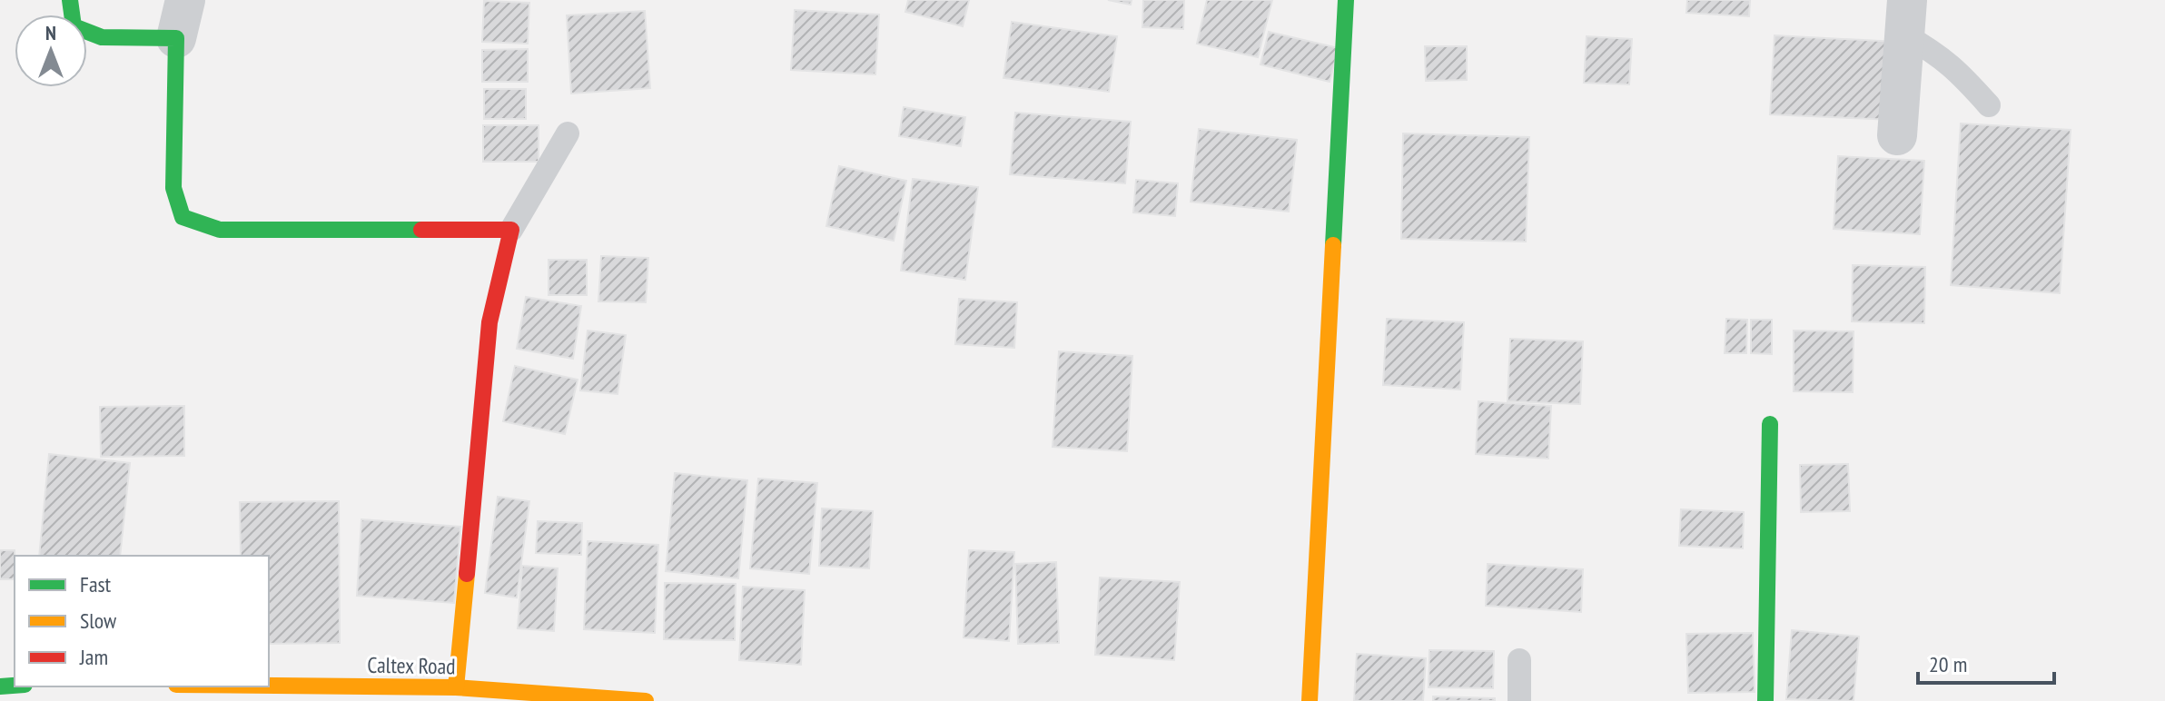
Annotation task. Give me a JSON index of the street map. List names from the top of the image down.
{
  "streets": {
    "street": ["Caltex Road"]
  },
  "legend": ["Fast", "Slow", "Jam"],
  "scale_bar": "20 m",
  "north": "top"
}
